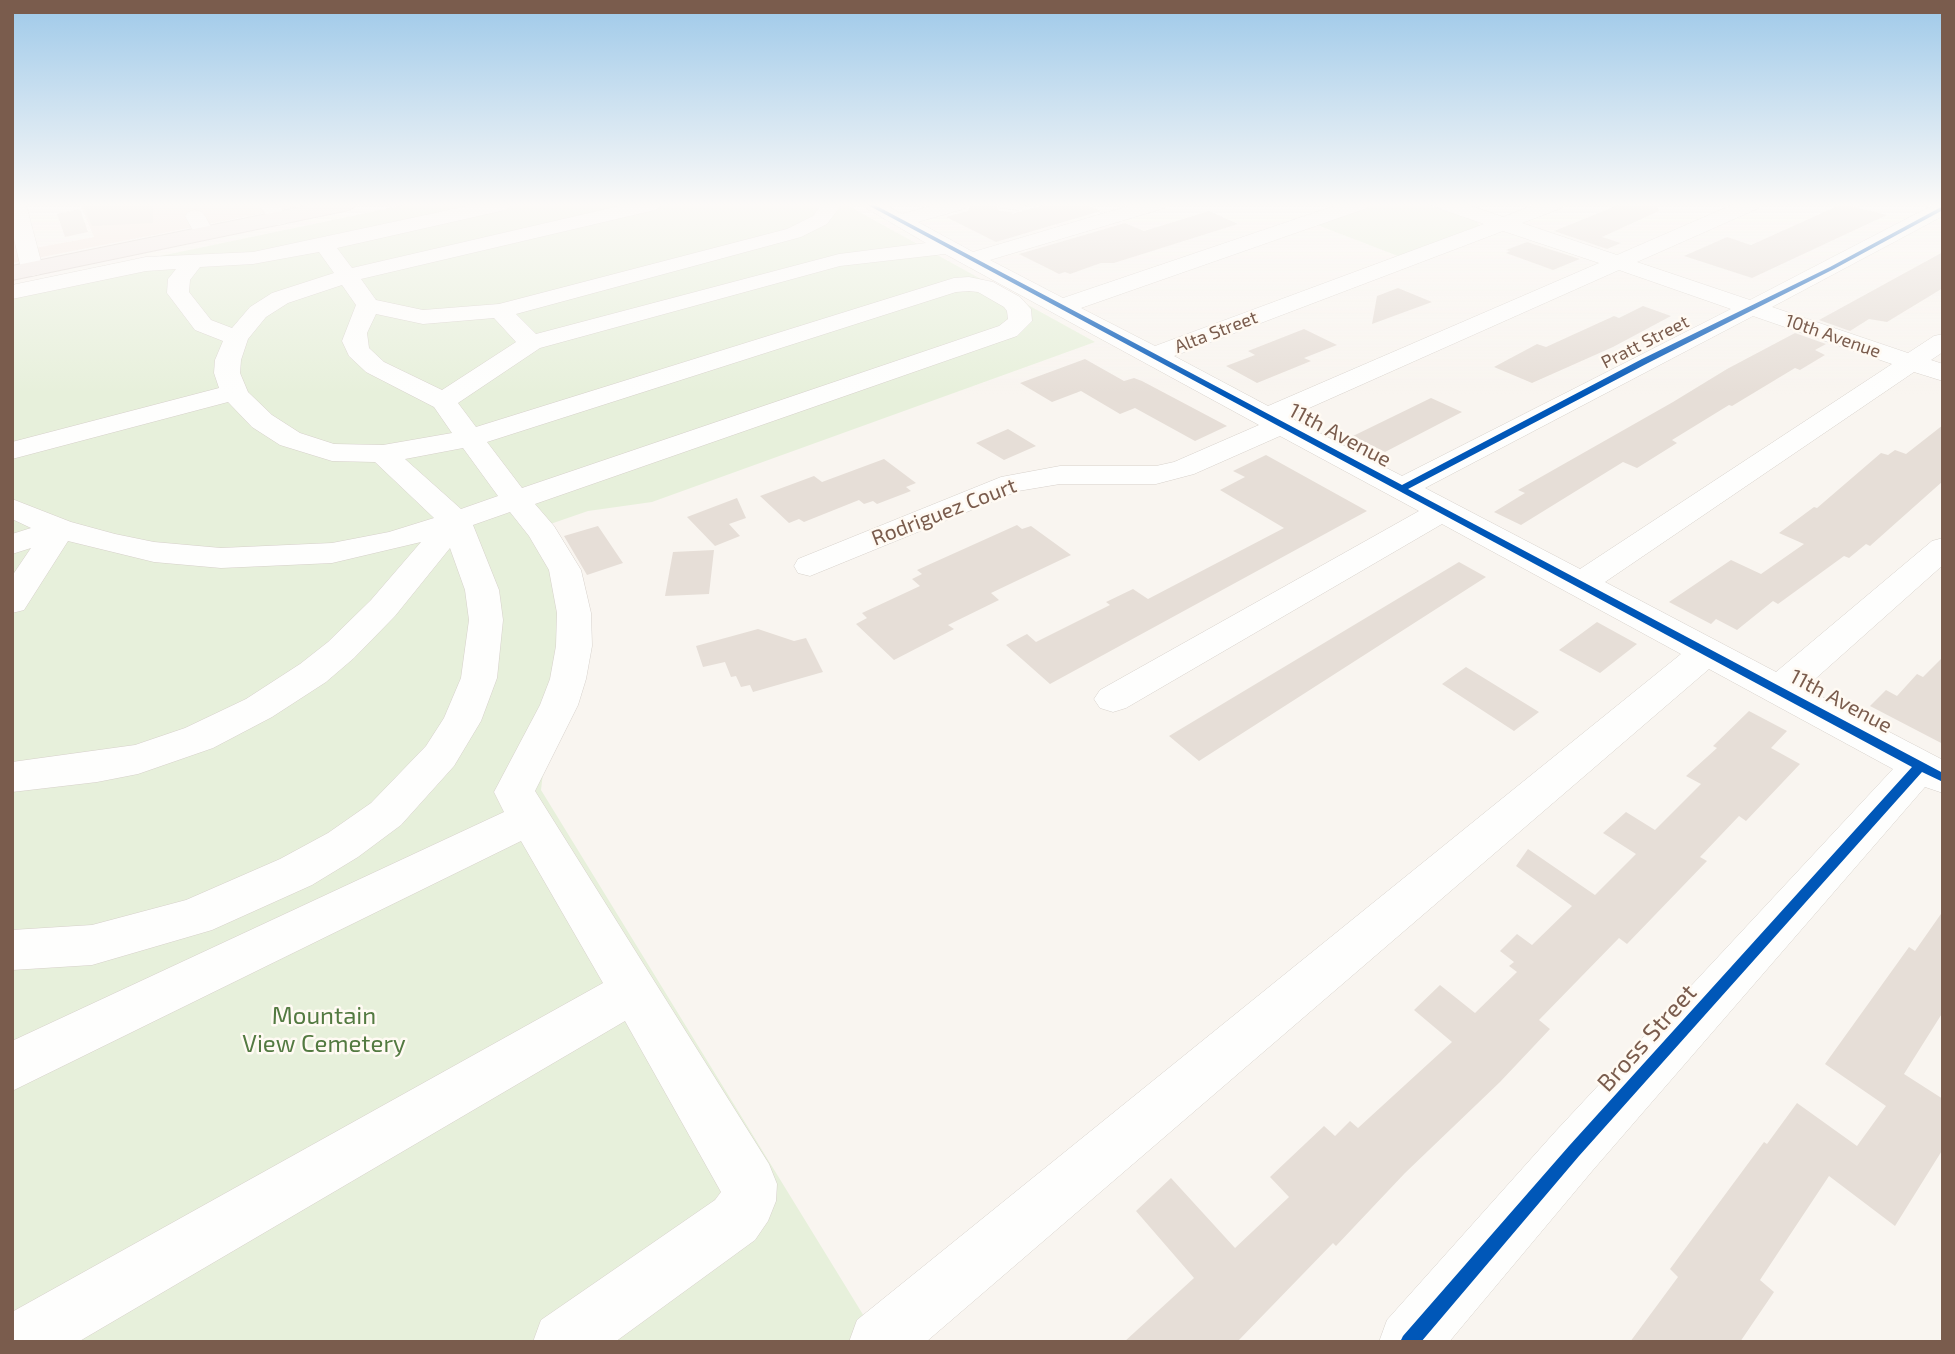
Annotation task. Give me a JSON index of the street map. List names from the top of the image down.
{
  "streets": {
    "street": [
      "Alta Street",
      "10th Avenue",
      "Pratt Street",
      "11th Avenue",
      "Rodriguez Court",
      "Bross Street"
    ]
  },
  "crossings": [
    ["Alta Street", "11th Avenue"],
    ["10th Avenue", "Pratt Street"],
    ["Pratt Street", "11th Avenue"],
    ["11th Avenue", "Rodriguez Court"],
    ["11th Avenue", "Bross Street"]
  ],
  "parks": ["Mountain View Cemetery"]
}
